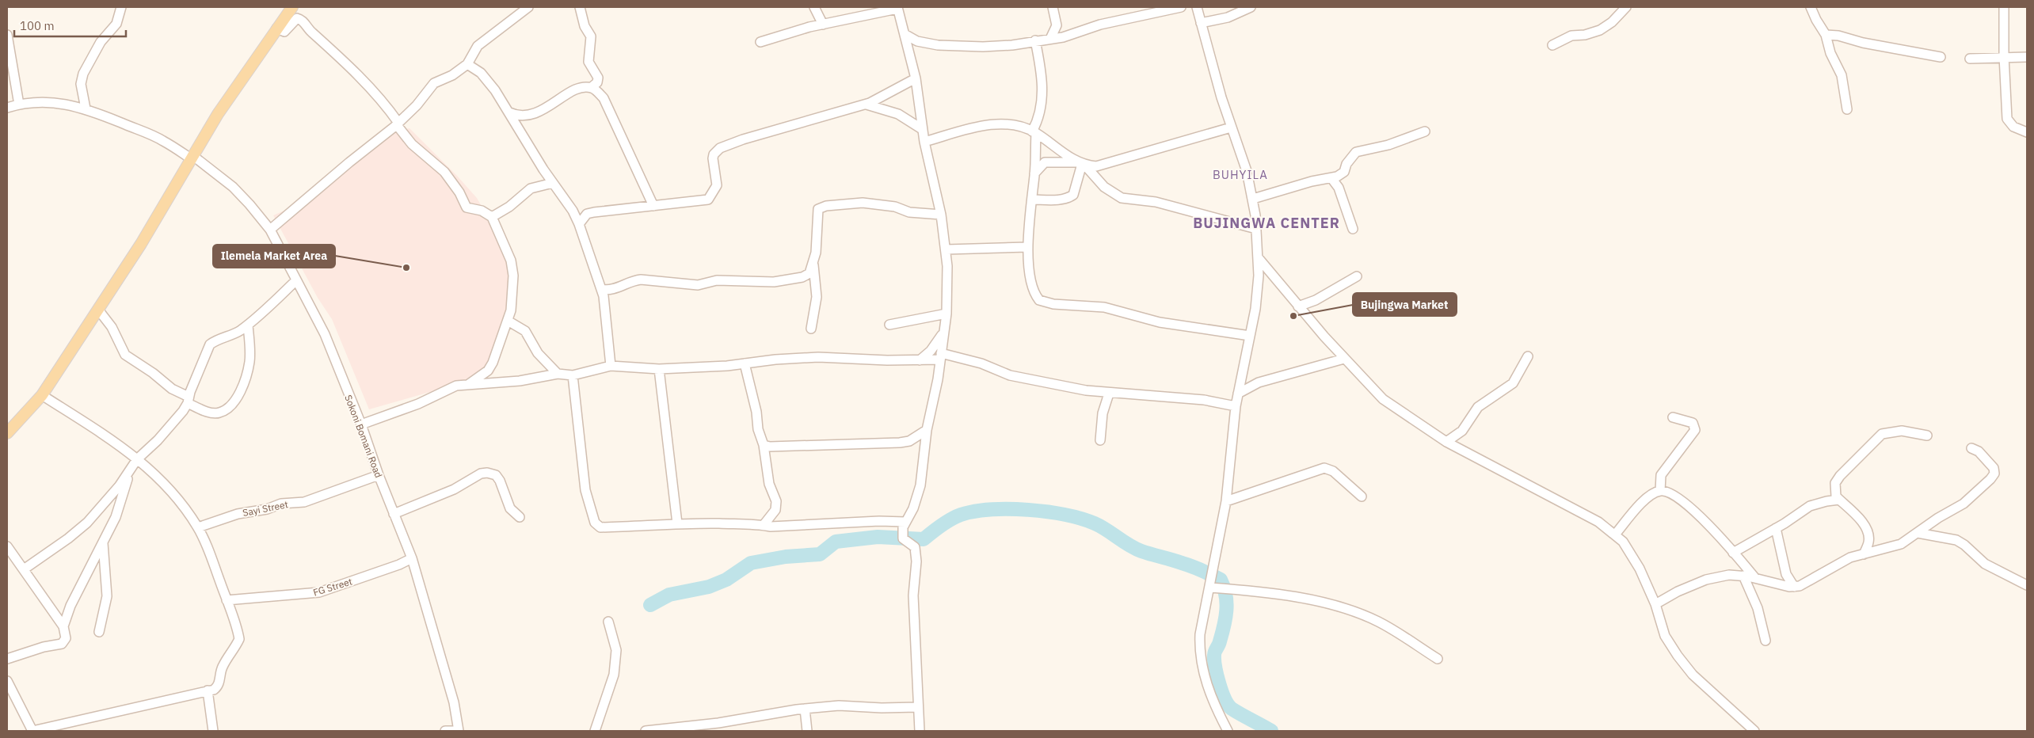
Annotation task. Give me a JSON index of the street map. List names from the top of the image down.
{
  "streets": {
    "street": ["Sokoni Bomani Road", "Sayi Street", "FG Street"]
  },
  "crossings": [
    ["Sokoni Bomani Road", "Sayi Street"],
    ["Sokoni Bomani Road", "FG Street"]
  ],
  "districts": ["BUHYILA", "BUJINGWA CENTER"],
  "places": ["Ilemela Market Area", "Bujingwa Market"],
  "scale_bar": "100 m"
}
